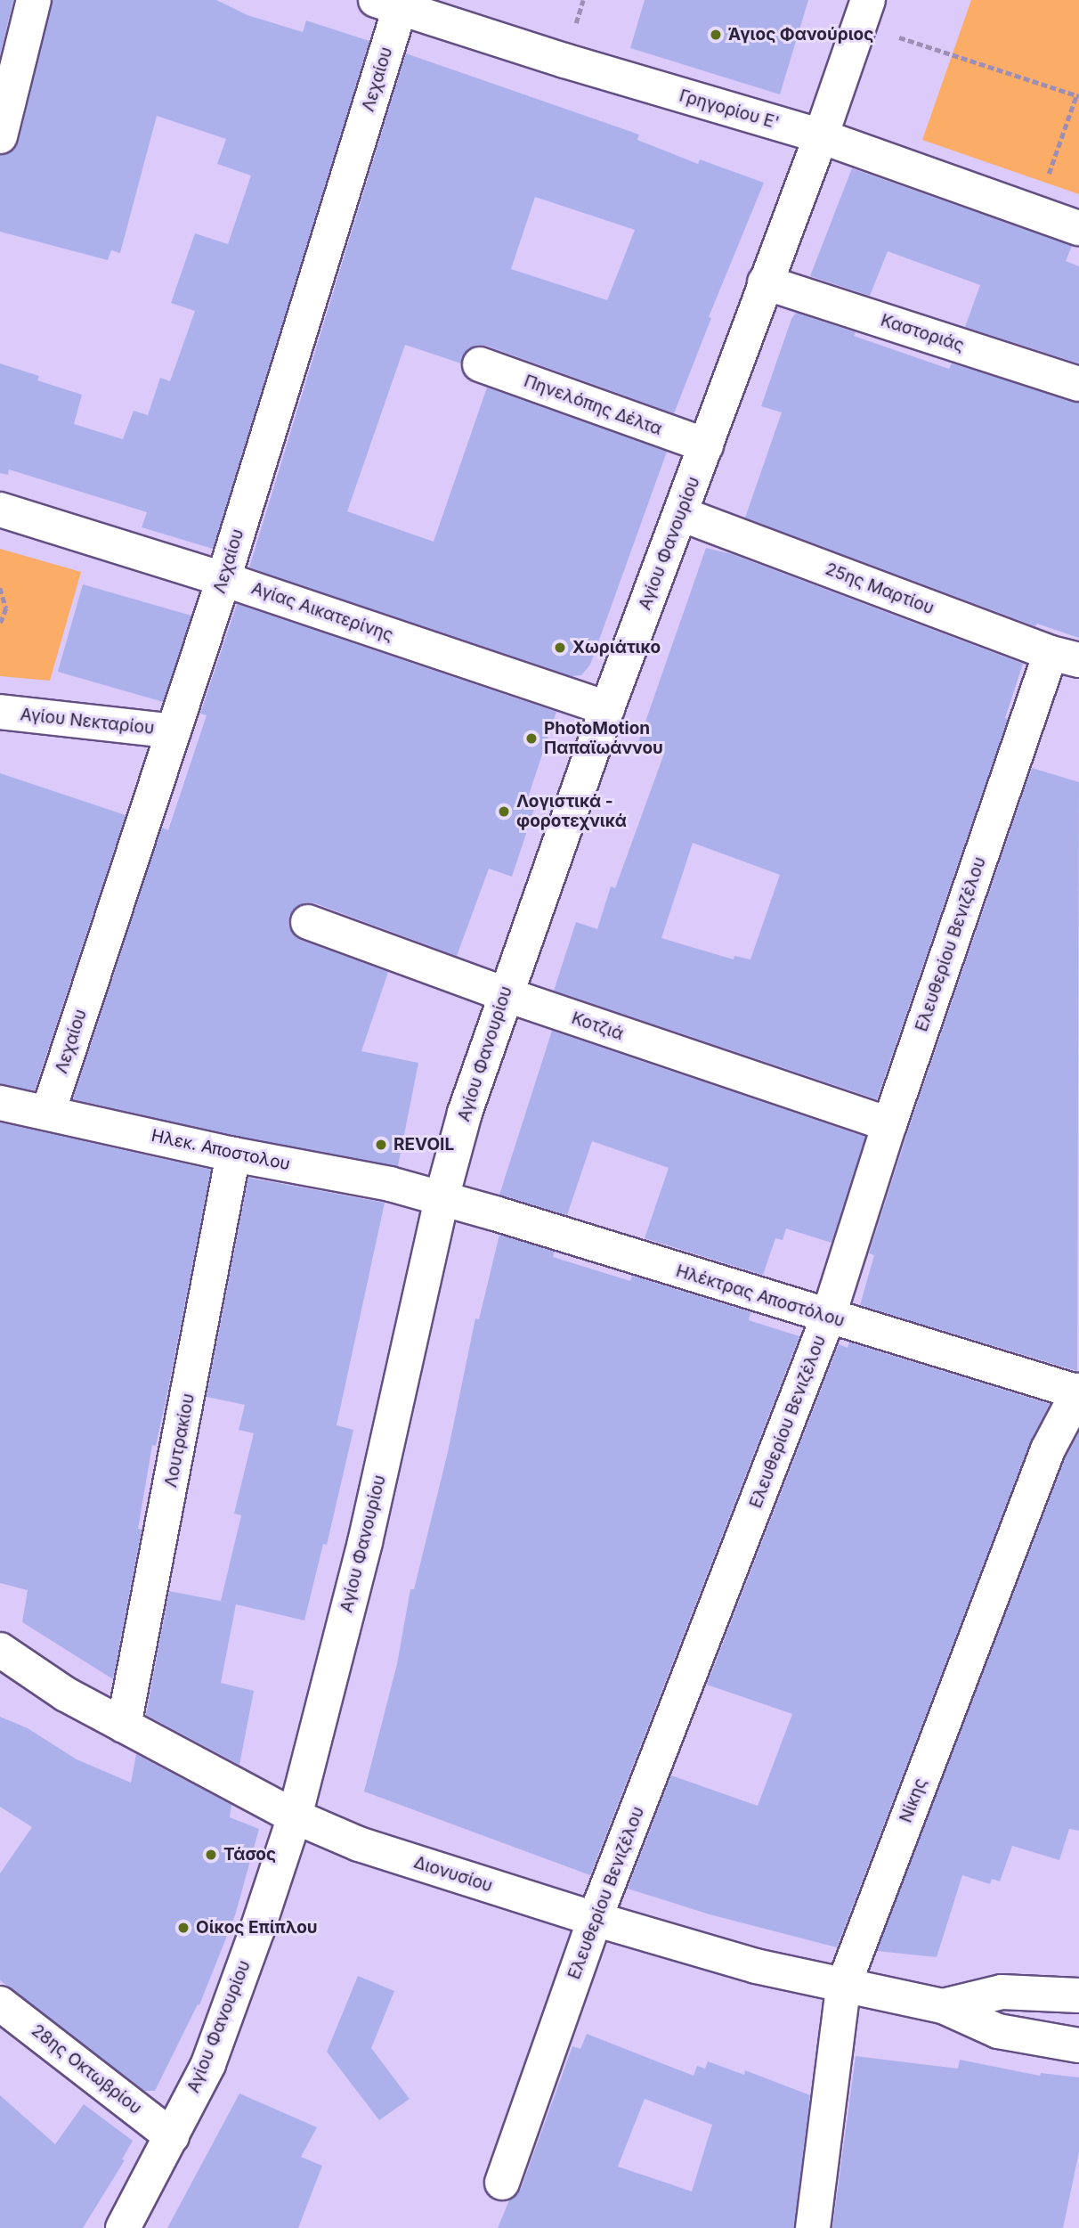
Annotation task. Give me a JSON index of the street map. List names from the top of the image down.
{
  "streets": {
    "street": [
      "Λεχαίου",
      "Γρηγορίου Ε'",
      "Καστοριάς",
      "Πηνελόπης Δέλτα",
      "Αγίου Φανουρίου",
      "25ης Μαρτίου",
      "Αγίας Αικατερίνης",
      "Αγίου Νεκταρίου",
      "Ελευθερίου Βενιζέλου",
      "Κοτζιά",
      "Ηλεκ. Αποστολου",
      "Ηλέκτρας Αποστόλου",
      "Λουτρακίου",
      "Νίκης",
      "Διονυσίου",
      "28ης Οκτωβρίου"
    ]
  },
  "crossings": [
    ["Λεχαίου", "Γρηγορίου Ε'"],
    ["Λεχαίου", "Αγίας Αικατερίνης"],
    ["Λεχαίου", "Αγίου Νεκταρίου"],
    ["Λεχαίου", "Ηλεκ. Αποστολου"],
    ["Γρηγορίου Ε'", "Αγίου Φανουρίου"],
    ["Καστοριάς", "Αγίου Φανουρίου"],
    ["Πηνελόπης Δέλτα", "Αγίου Φανουρίου"],
    ["Αγίου Φανουρίου", "25ης Μαρτίου"],
    ["Αγίου Φανουρίου", "Αγίας Αικατερίνης"],
    ["Αγίου Φανουρίου", "Κοτζιά"],
    ["Αγίου Φανουρίου", "Ηλεκ. Αποστολου"],
    ["Αγίου Φανουρίου", "Ηλέκτρας Αποστόλου"],
    ["Αγίου Φανουρίου", "Διονυσίου"],
    ["Αγίου Φανουρίου", "28ης Οκτωβρίου"],
    ["25ης Μαρτίου", "Ελευθερίου Βενιζέλου"],
    ["Ελευθερίου Βενιζέλου", "Κοτζιά"],
    ["Ελευθερίου Βενιζέλου", "Ηλέκτρας Αποστόλου"],
    ["Ελευθερίου Βενιζέλου", "Διονυσίου"],
    ["Ηλεκ. Αποστολου", "Ηλέκτρας Αποστόλου"],
    ["Ηλεκ. Αποστολου", "Λουτρακίου"],
    ["Ηλέκτρας Αποστόλου", "Νίκης"],
    ["Λουτρακίου", "Διονυσίου"],
    ["Νίκης", "Διονυσίου"]
  ],
  "places": [
    "Άγιος Φανούριος",
    "Χωριάτικο",
    "PhotoMotion Παπαϊωάννου",
    "Λογιστικά - φοροτεχνικά",
    "REVOIL",
    "Τάσος",
    "Οίκος Επίπλου"
  ]
}
